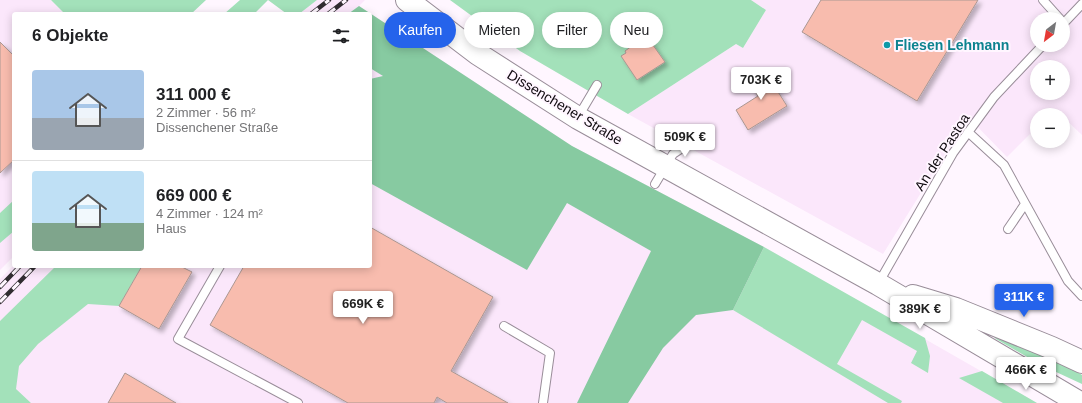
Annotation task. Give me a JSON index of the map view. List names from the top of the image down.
{
  "streets": {
    "main road": ["Dissenchener Straße"],
    "lane": ["An der Pastoa"]
  },
  "crossings": [
    ["Dissenchener Straße", "An der Pastoa"]
  ],
  "places": ["Fliesen Lehmann"],
  "north": "bottom left",
  "page": {
    "map_buttons": ["+", "−"],
    "chip": [
      "Kaufen",
      "Mieten",
      "Filter",
      "Neu"
    ],
    "heading": "6 Objekte",
    "list": [
      {
        "name": "311 000 €",
        "note": "2 Zimmer · 56 m² · Dissenchener Straße"
      },
      {
        "name": "669 000 €",
        "note": "4 Zimmer · 124 m² · Haus"
      }
    ],
    "price": [
      "703K €",
      "509K €",
      "311K €",
      "669K €",
      "389K €",
      "466K €"
    ]
  }
}
